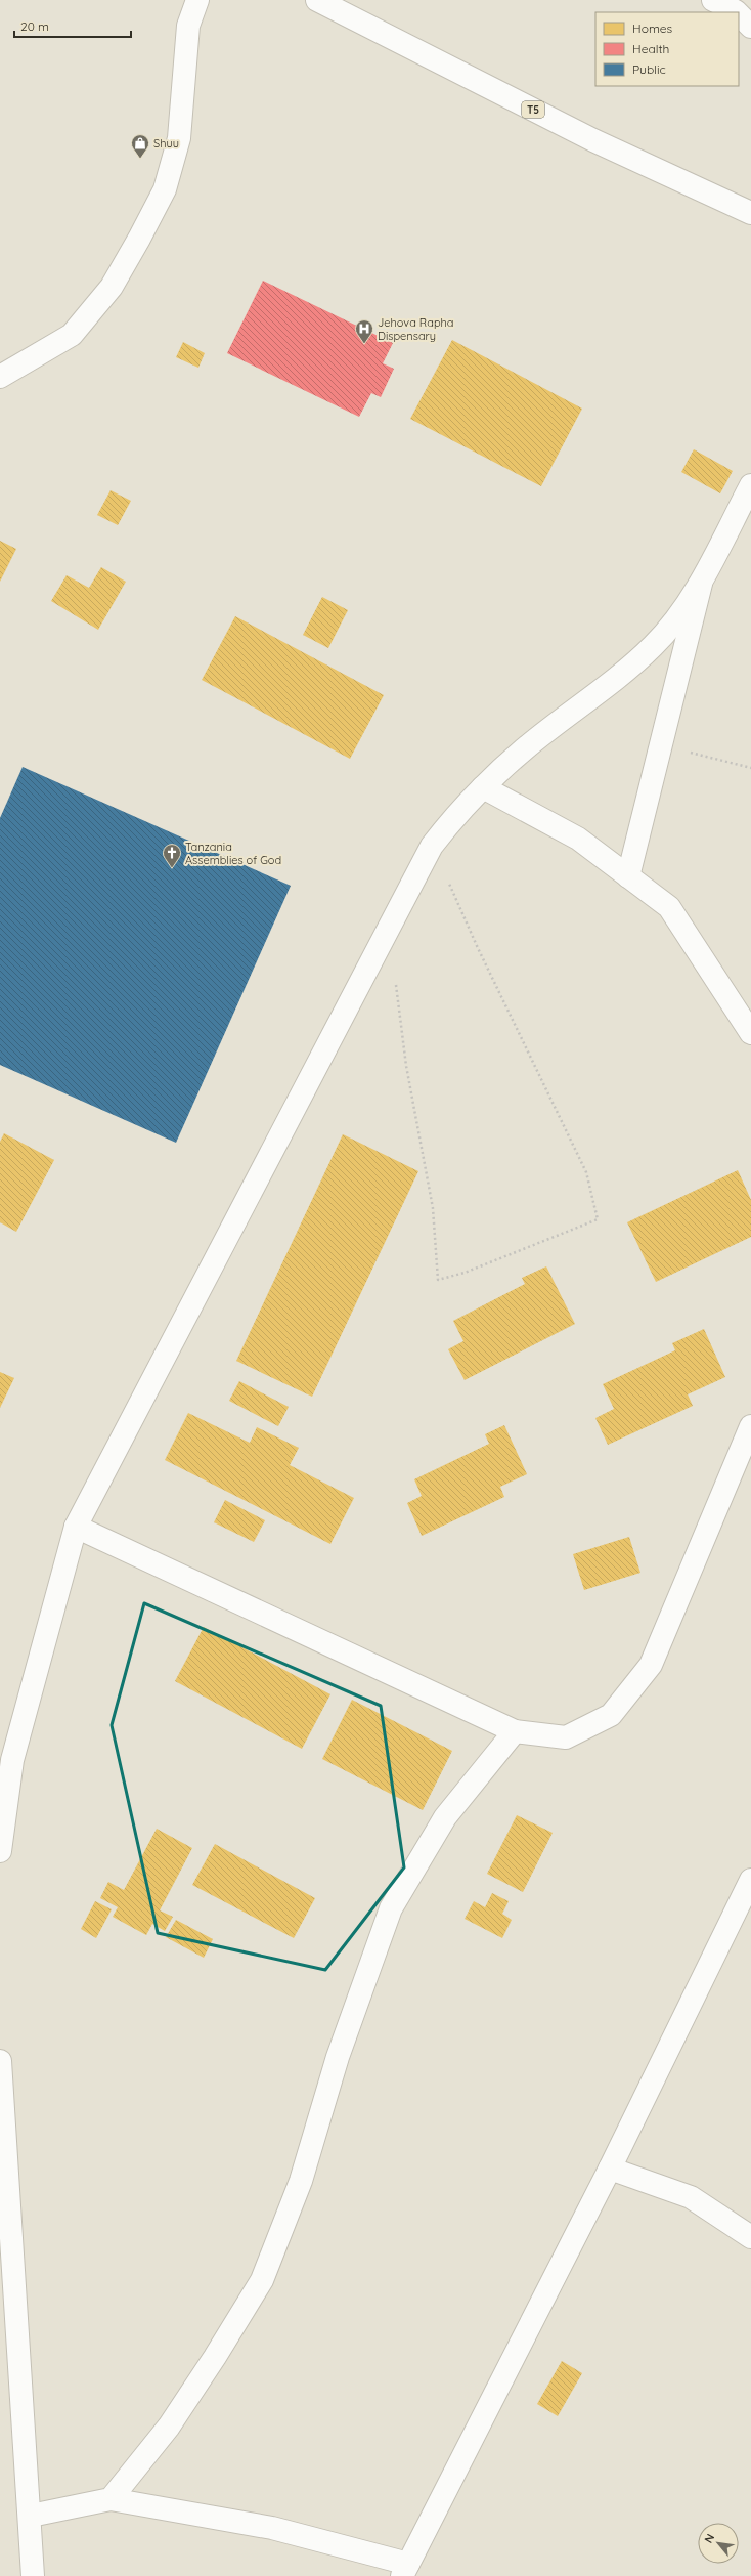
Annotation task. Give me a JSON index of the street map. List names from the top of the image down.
{
  "streets": {
    "main road": ["T5"]
  },
  "places": {
    "shop": ["Shuu"],
    "hospital": ["Jehova Rapha Dispensary"],
    "church": ["Tanzania Assemblies of God"]
  },
  "legend": ["Homes", "Health", "Public"],
  "scale_bar": "20 m",
  "north": "top left"
}
